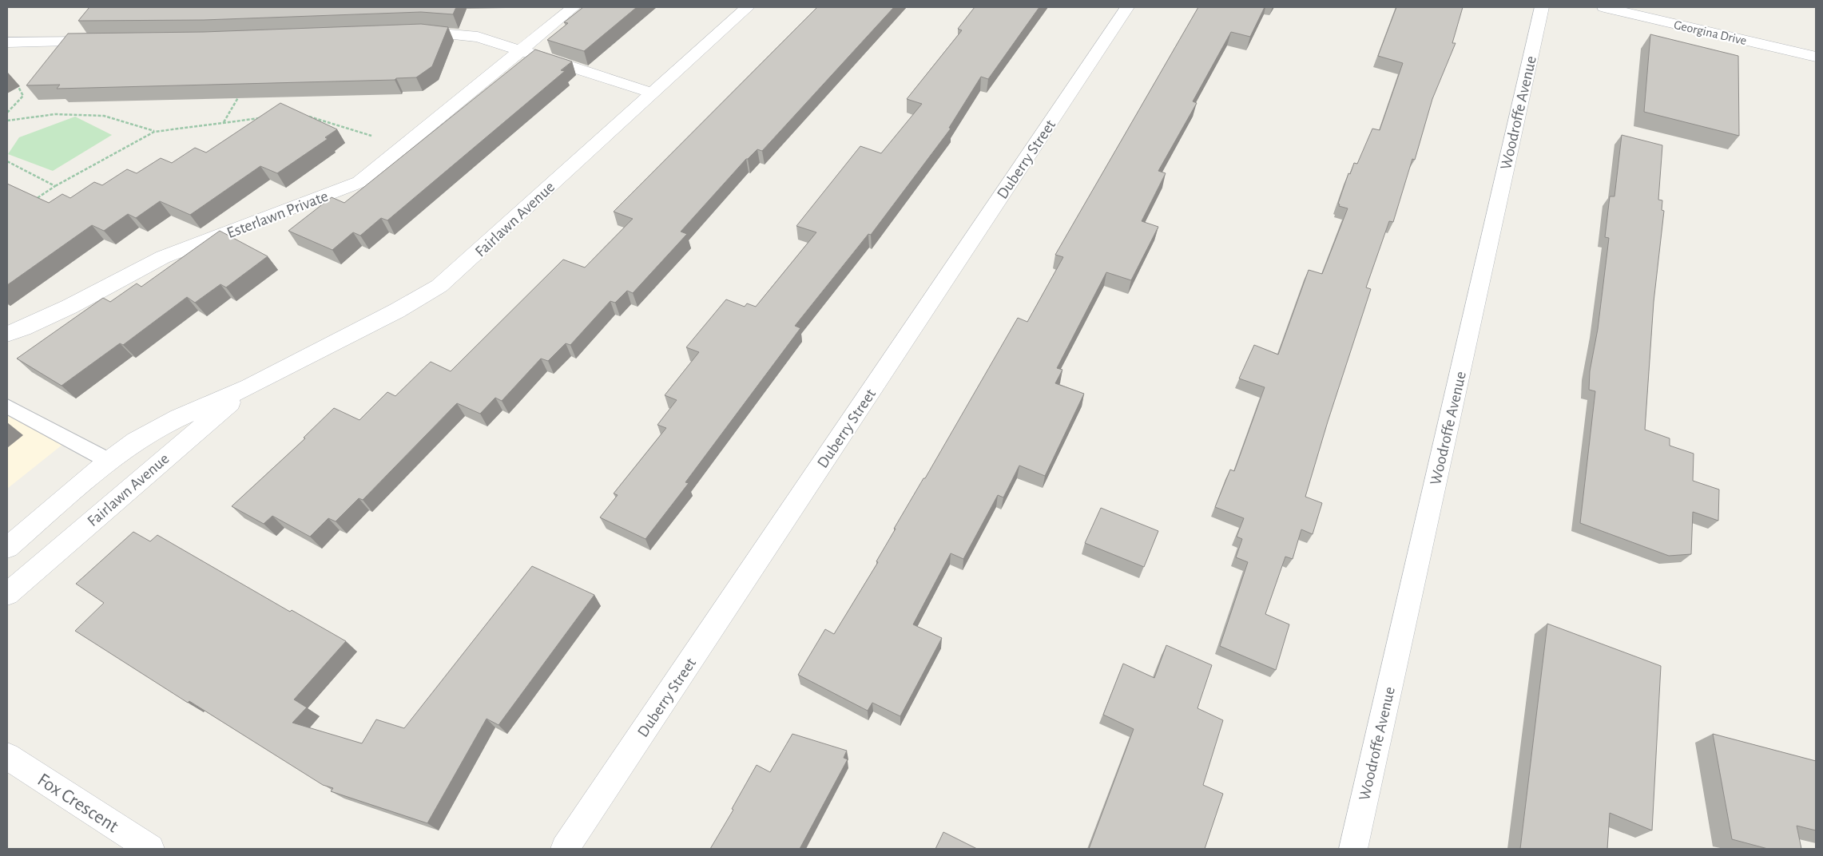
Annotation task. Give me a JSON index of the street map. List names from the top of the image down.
{
  "streets": {
    "street": [
      "Georgina Drive",
      "Woodroffe Avenue",
      "Duberry Street",
      "Esterlawn Private",
      "Fairlawn Avenue",
      "Fox Crescent"
    ]
  }
}
